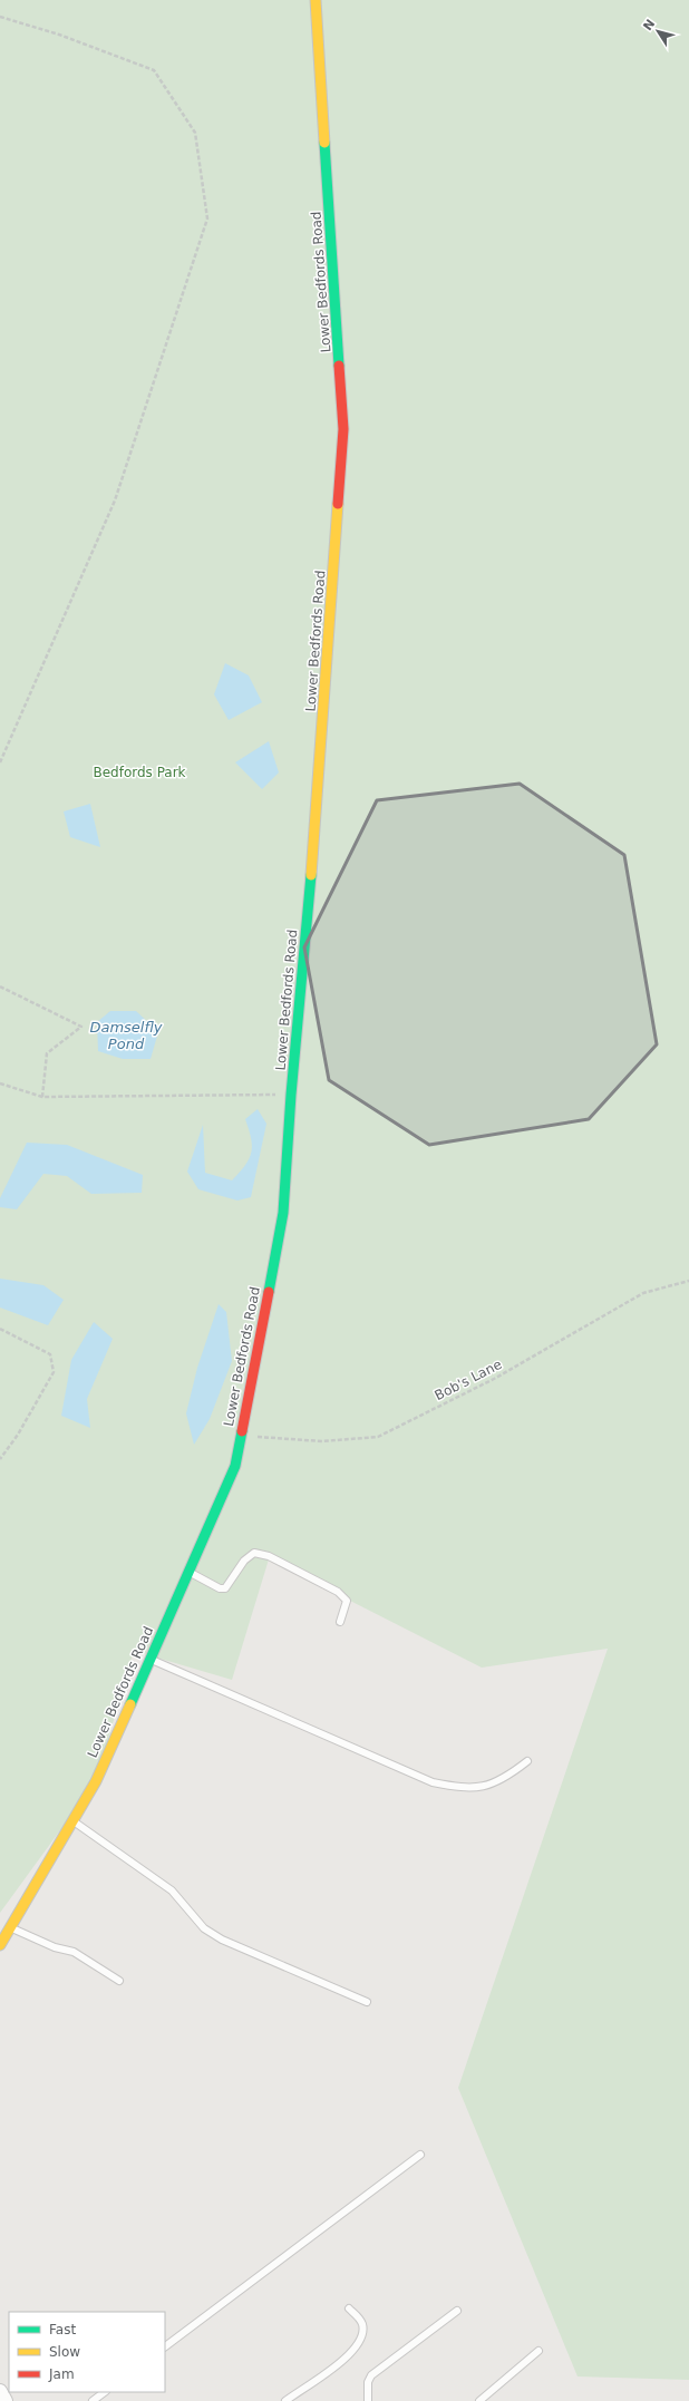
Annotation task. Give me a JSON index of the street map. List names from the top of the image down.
{
  "streets": {
    "street": ["Lower Bedfords Road"],
    "path": ["Bob's Lane"]
  },
  "crossings": [
    ["Lower Bedfords Road", "Bob's Lane"]
  ],
  "water": ["Damselfly Pond"],
  "parks": ["Bedfords Park"],
  "legend": ["Fast", "Slow", "Jam"],
  "north": "top left"
}
